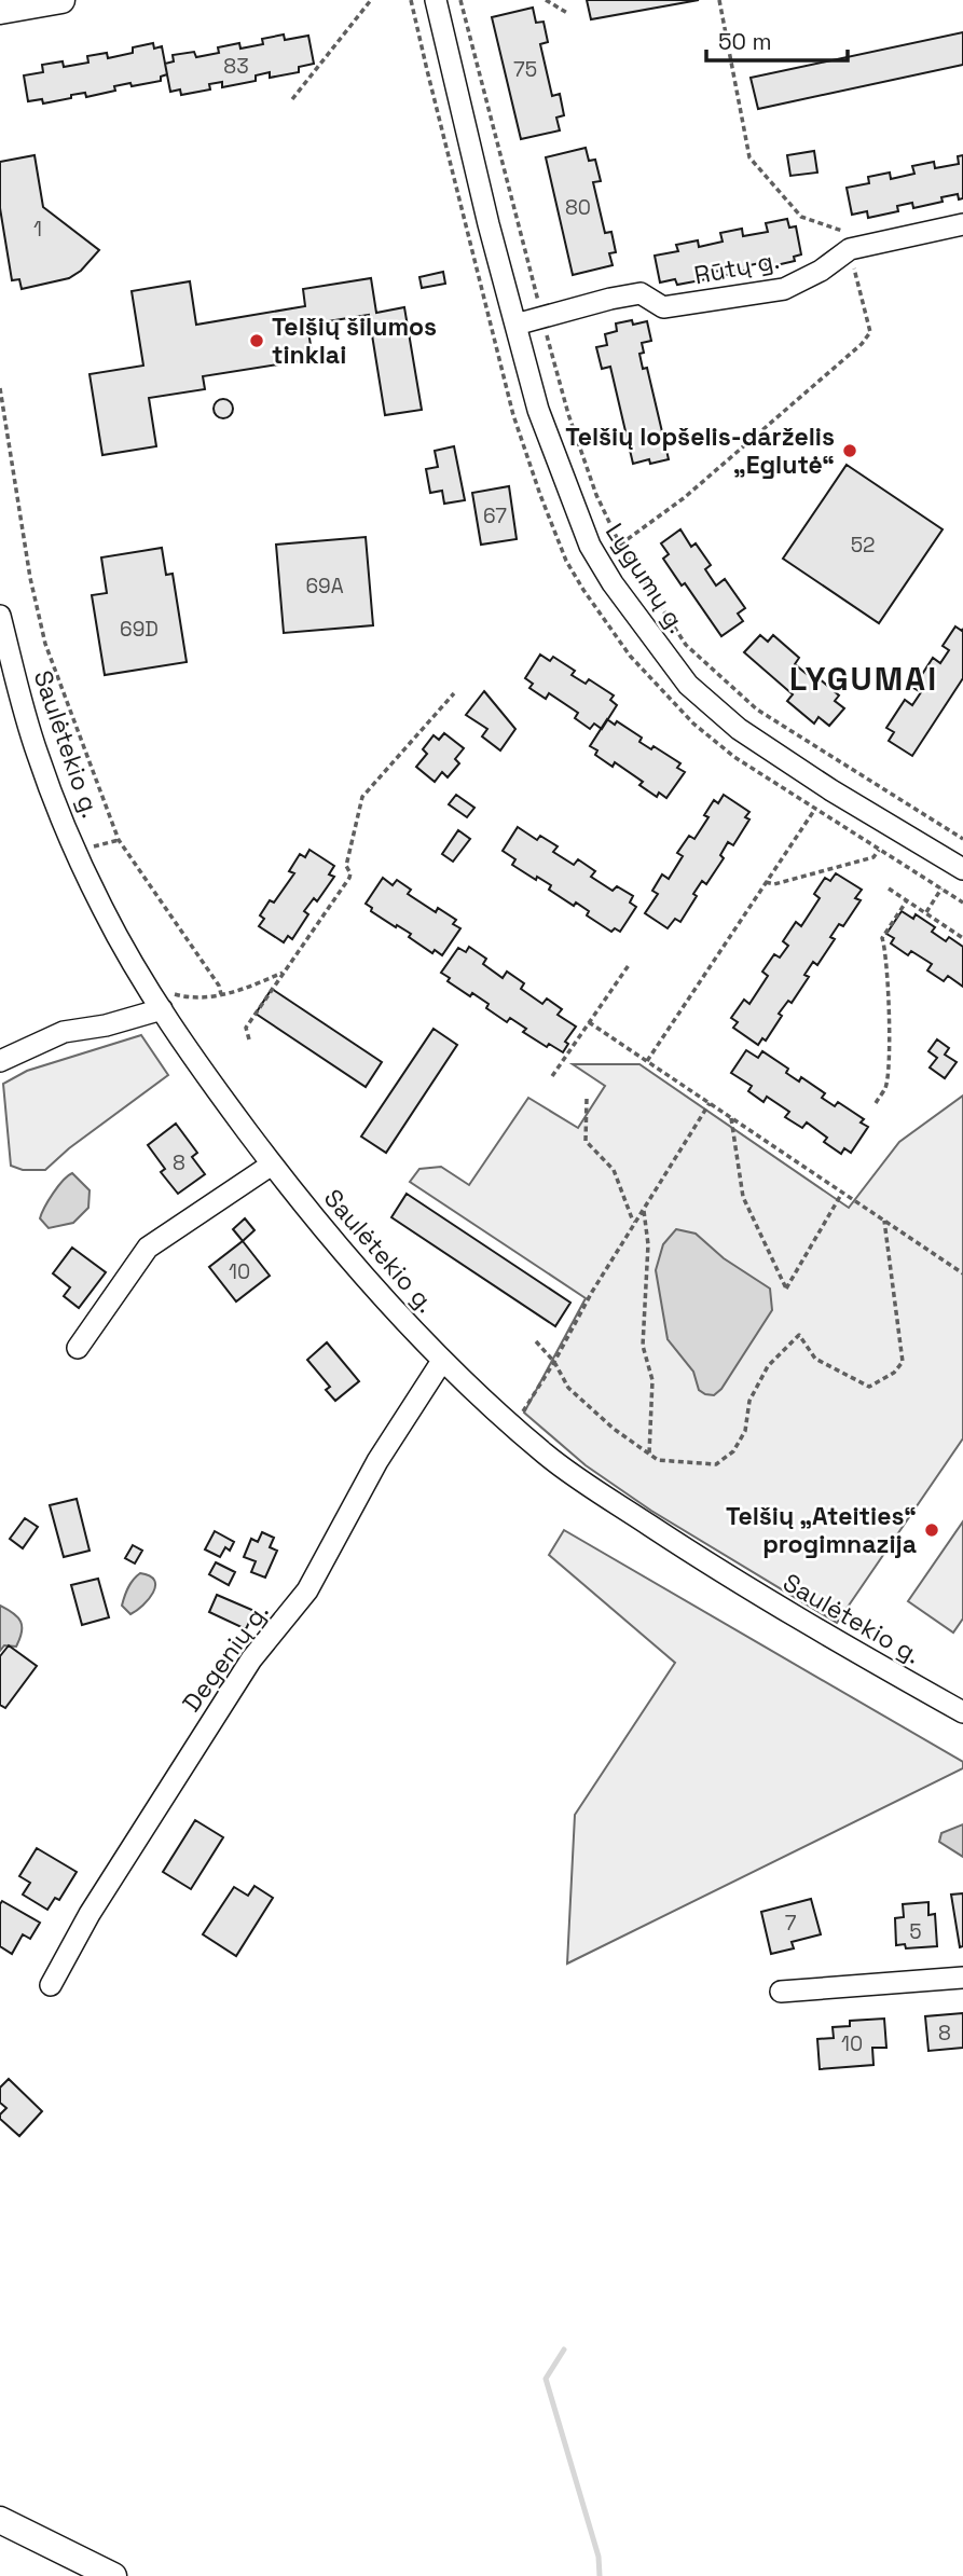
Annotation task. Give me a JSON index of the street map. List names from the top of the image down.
{
  "streets": {
    "street": [
      "Rūtų g.",
      "Lygumų g.",
      "Saulėtekio g.",
      "Degenių g."
    ]
  },
  "crossings": [
    ["Rūtų g.", "Lygumų g."],
    ["Saulėtekio g.", "Degenių g."]
  ],
  "districts": ["LYGUMAI"],
  "places": ["Telšių šilumos tinklai", "Telšių lopšelis-darželis „Eglutė“", "Telšių „Ateities“ progimnazija"],
  "house_numbers": [
    "83",
    "75",
    "80",
    "1",
    "67",
    "52",
    "69A",
    "69D",
    "8",
    "10",
    "7",
    "5",
    "8",
    "10"
  ],
  "scale_bar": "50 m"
}
